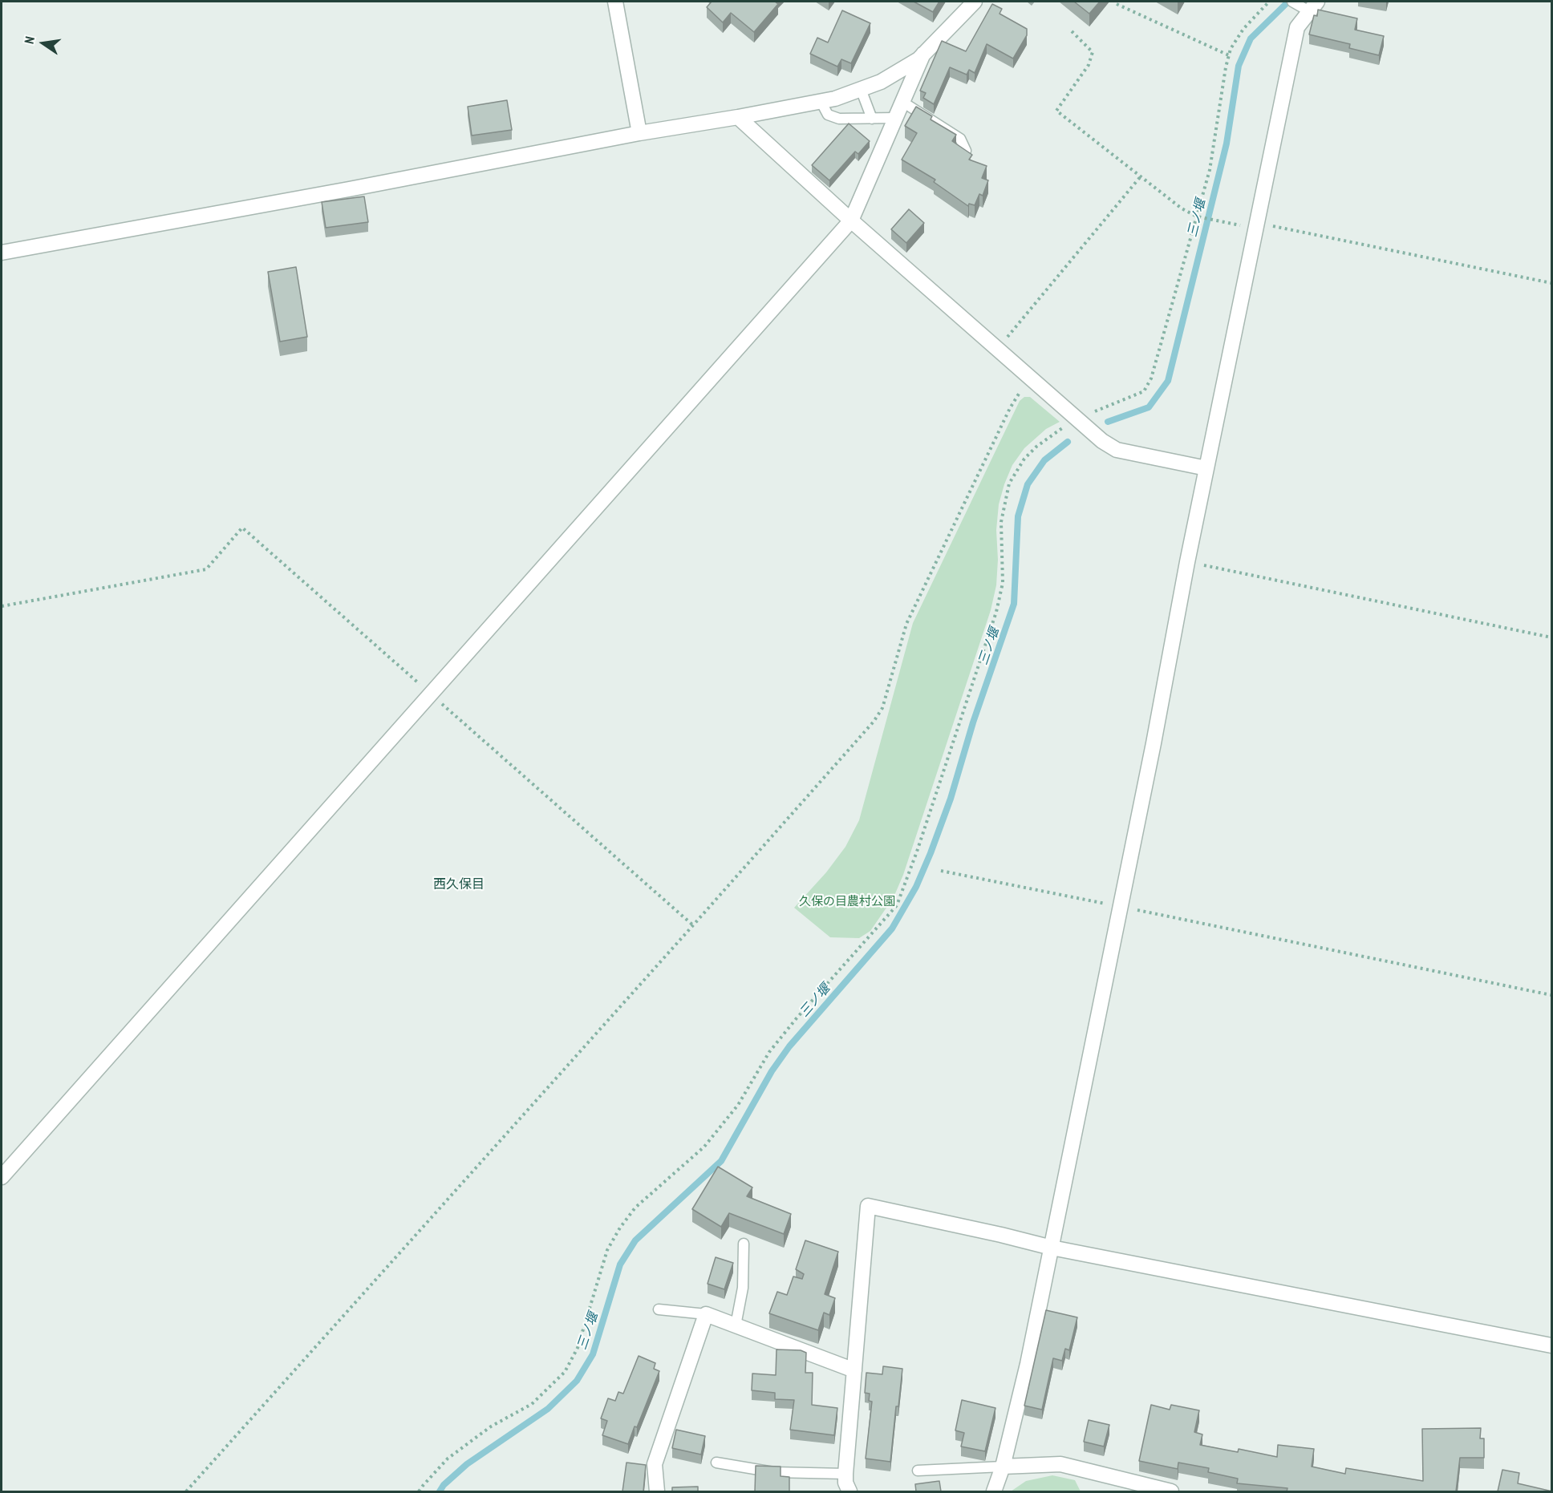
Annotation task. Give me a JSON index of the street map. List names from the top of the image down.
{
  "districts": ["西久保目"],
  "water": ["三ノ堰"],
  "parks": ["久保の目農村公園"],
  "north": "left"
}
